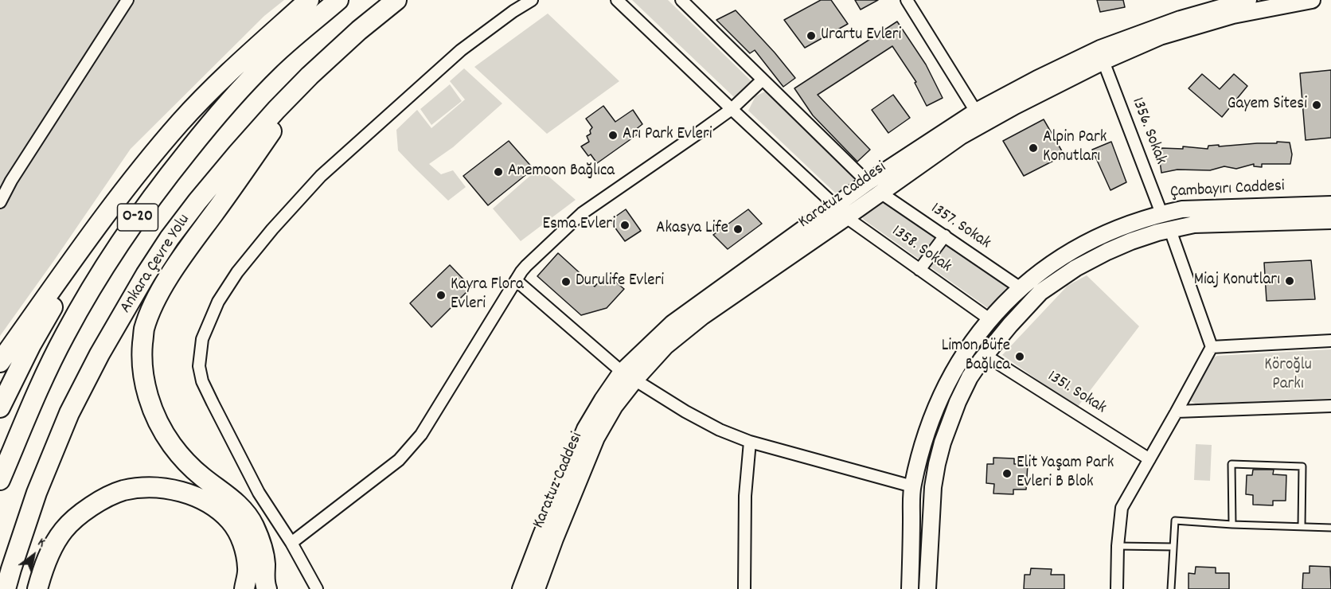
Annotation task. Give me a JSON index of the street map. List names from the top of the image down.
{
  "streets": {
    "highway": ["O-20", "Ankara Çevre Yolu"],
    "street": [
      "1356. Sokak",
      "Çambayırı Caddesi",
      "Karatuz Caddesi",
      "1357. Sokak",
      "1358. Sokak",
      "1351. Sokak"
    ]
  },
  "crossings": [
    ["1356. Sokak", "Çambayırı Caddesi"],
    ["1356. Sokak", "Karatuz Caddesi"],
    ["Çambayırı Caddesi", "1357. Sokak"],
    ["Çambayırı Caddesi", "1358. Sokak"],
    ["Çambayırı Caddesi", "1351. Sokak"],
    ["Karatuz Caddesi", "1357. Sokak"],
    ["Karatuz Caddesi", "1358. Sokak"]
  ],
  "parks": ["Köroğlu Parkı"],
  "places": [
    "Urartu Evleri",
    "Gayem Sitesi",
    "Arı Park Evleri",
    "Alpin Park Konutları",
    "Anemoon Bağlıca",
    "Esma Evleri",
    "Akasya Life",
    "Miaj Konutları",
    "Durulife Evleri",
    "Kayra Flora Evleri",
    "Limon Büfe Bağlıca",
    "Elit Yaşam Park Evleri B Blok"
  ],
  "north": "top right"
}
